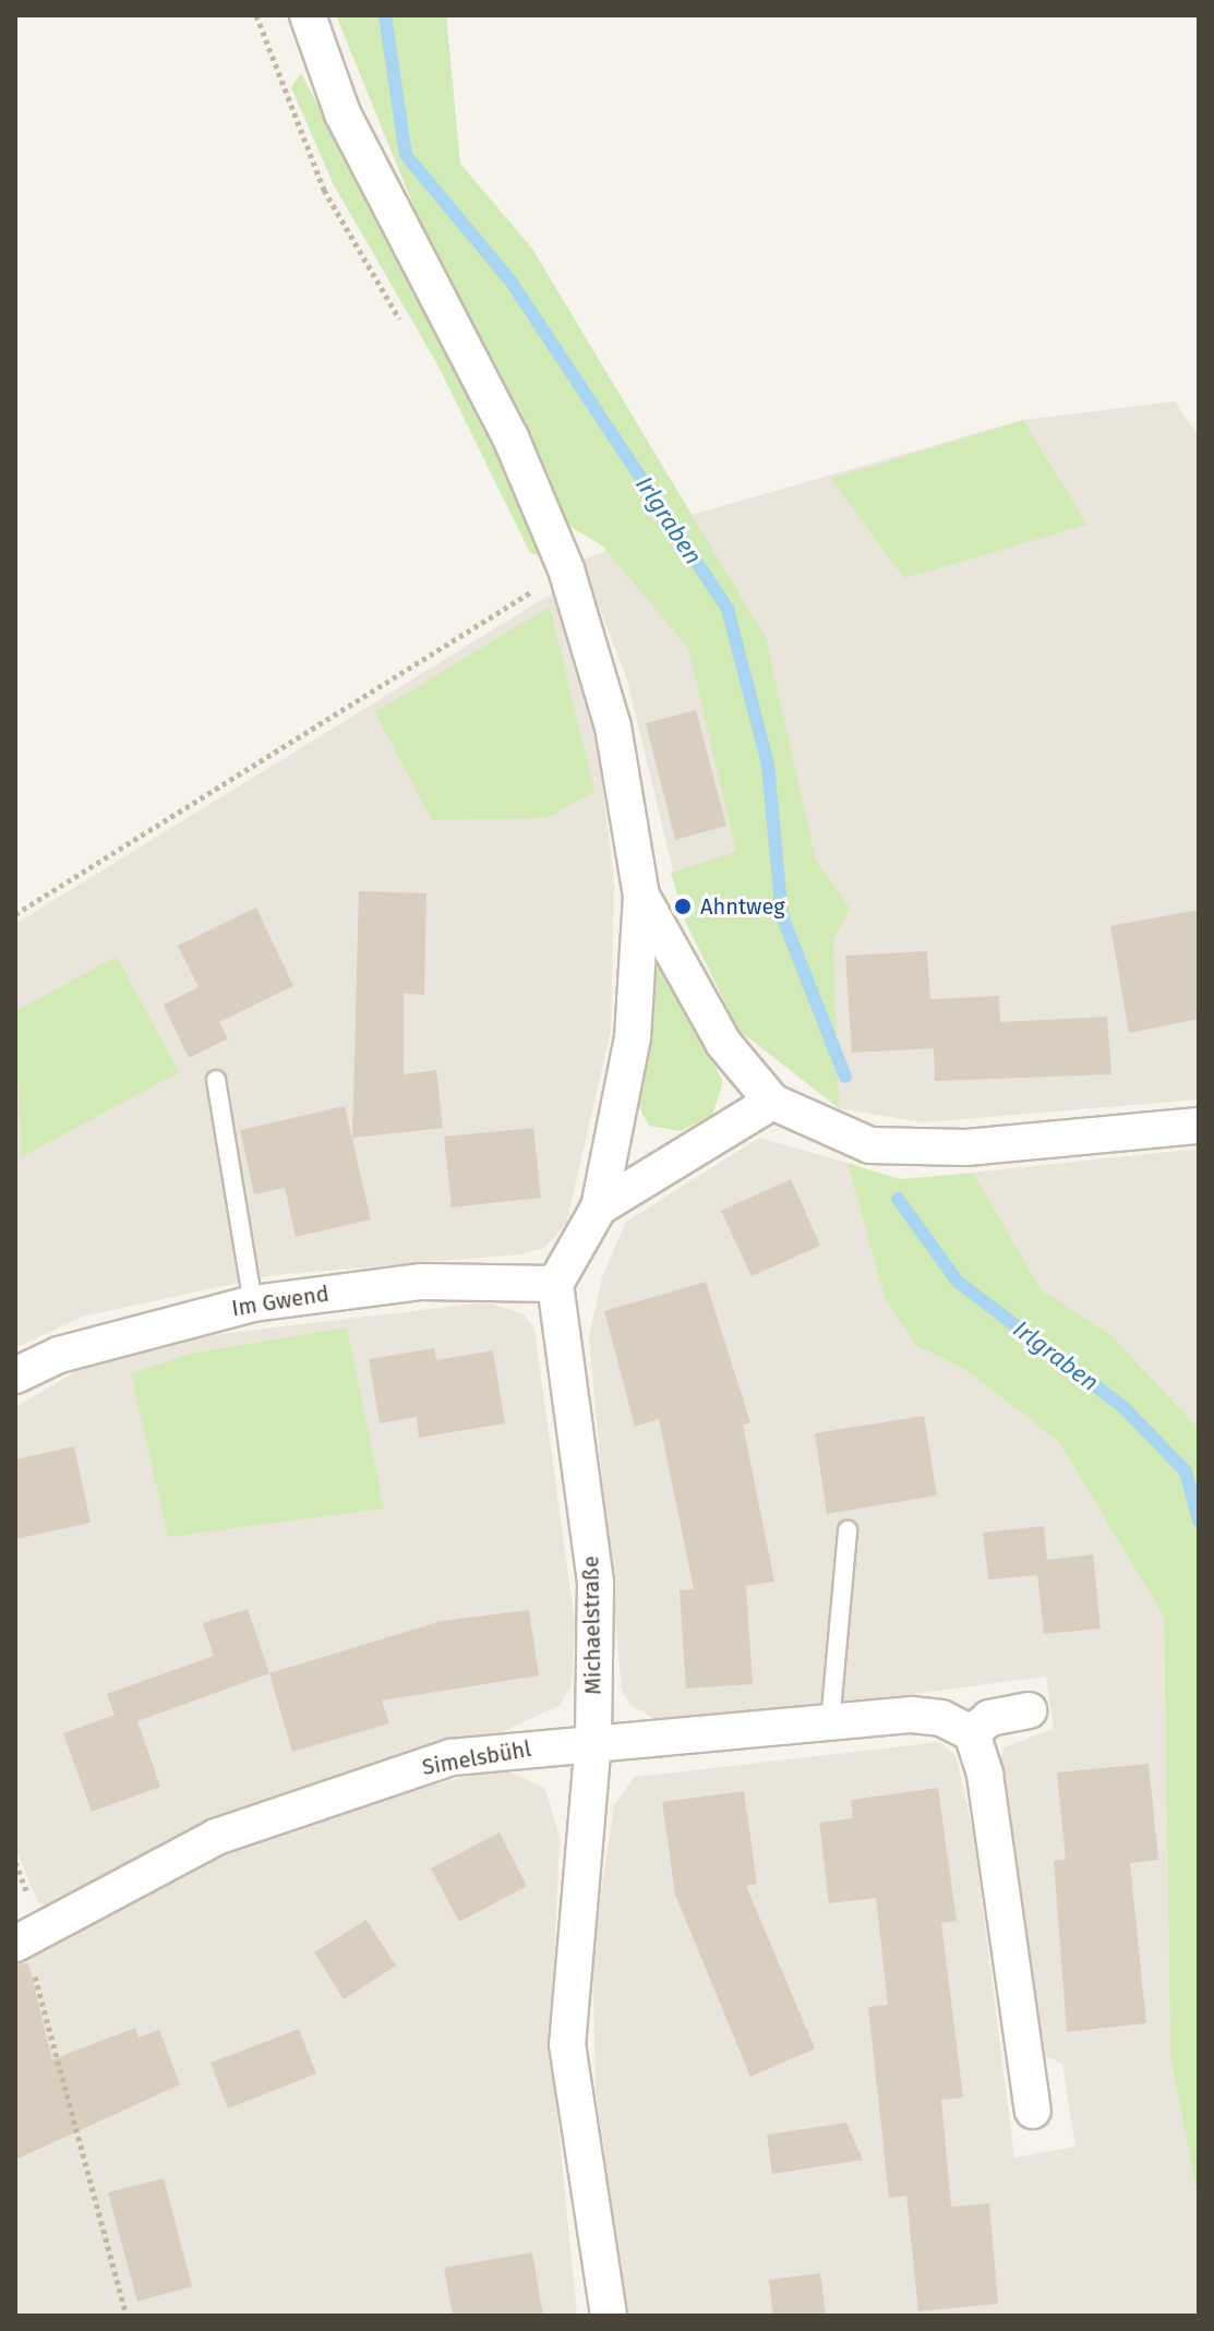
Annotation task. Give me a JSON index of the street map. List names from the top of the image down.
{
  "streets": {
    "street": ["Im Gwend", "Michaelstraße", "Simelsbühl"]
  },
  "crossings": [
    ["Im Gwend", "Michaelstraße"],
    ["Michaelstraße", "Simelsbühl"]
  ],
  "water": ["Irlgraben"],
  "places": ["Ahntweg"]
}
